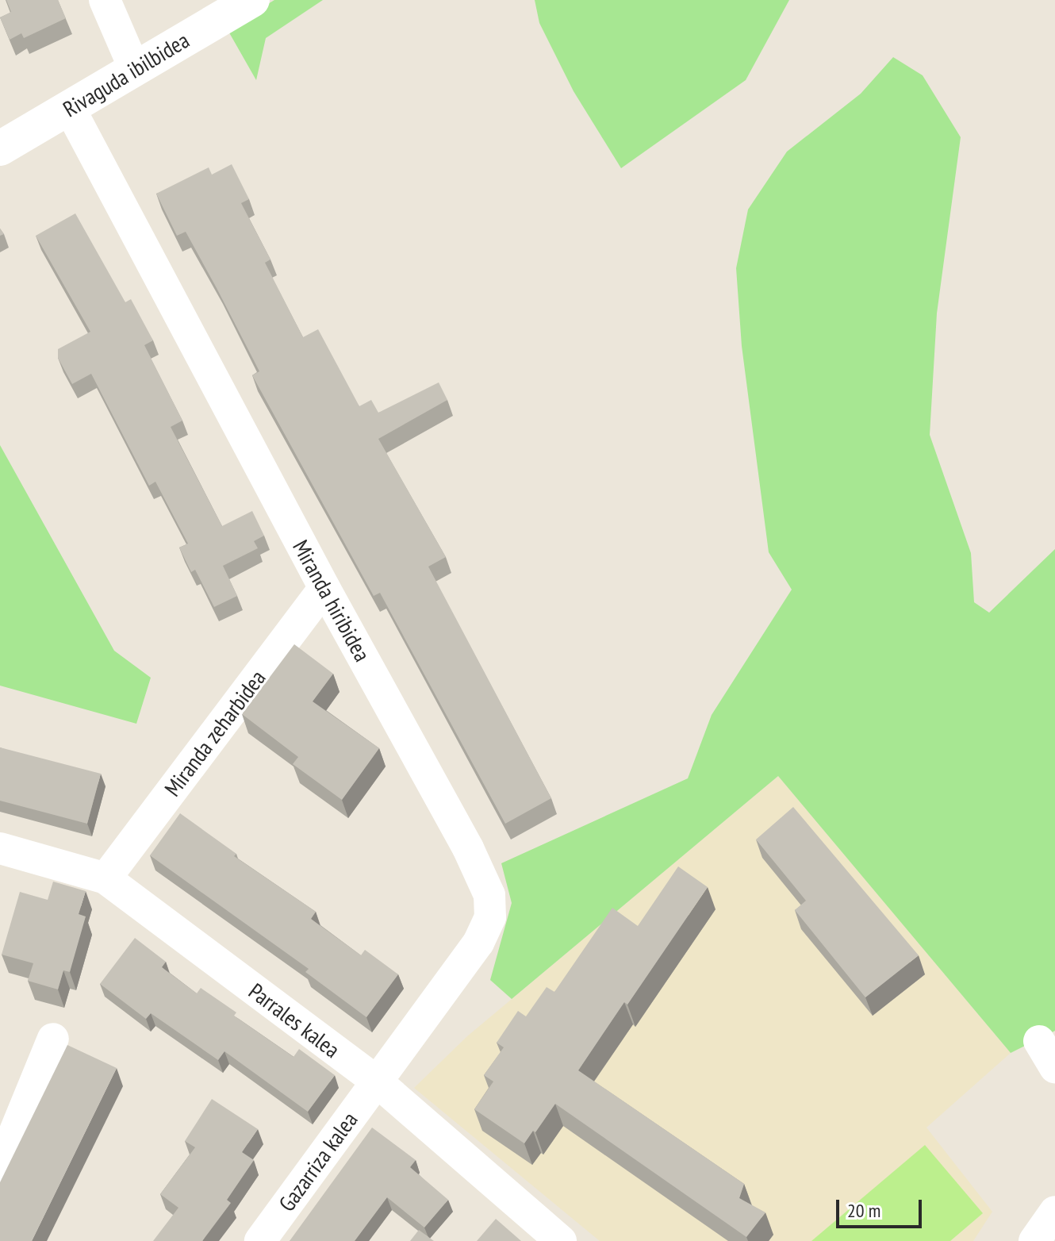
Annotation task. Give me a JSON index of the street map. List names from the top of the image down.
{
  "streets": {
    "street": [
      "Rivaguda ibilbidea",
      "Miranda hiribidea",
      "Miranda zeharbidea",
      "Parrales kalea",
      "Gazarriza kalea"
    ]
  },
  "crossings": [
    ["Rivaguda ibilbidea", "Miranda hiribidea"],
    ["Miranda hiribidea", "Miranda zeharbidea"],
    ["Miranda hiribidea", "Parrales kalea"],
    ["Miranda hiribidea", "Gazarriza kalea"],
    ["Miranda zeharbidea", "Parrales kalea"],
    ["Parrales kalea", "Gazarriza kalea"]
  ],
  "scale_bar": "20 m"
}
